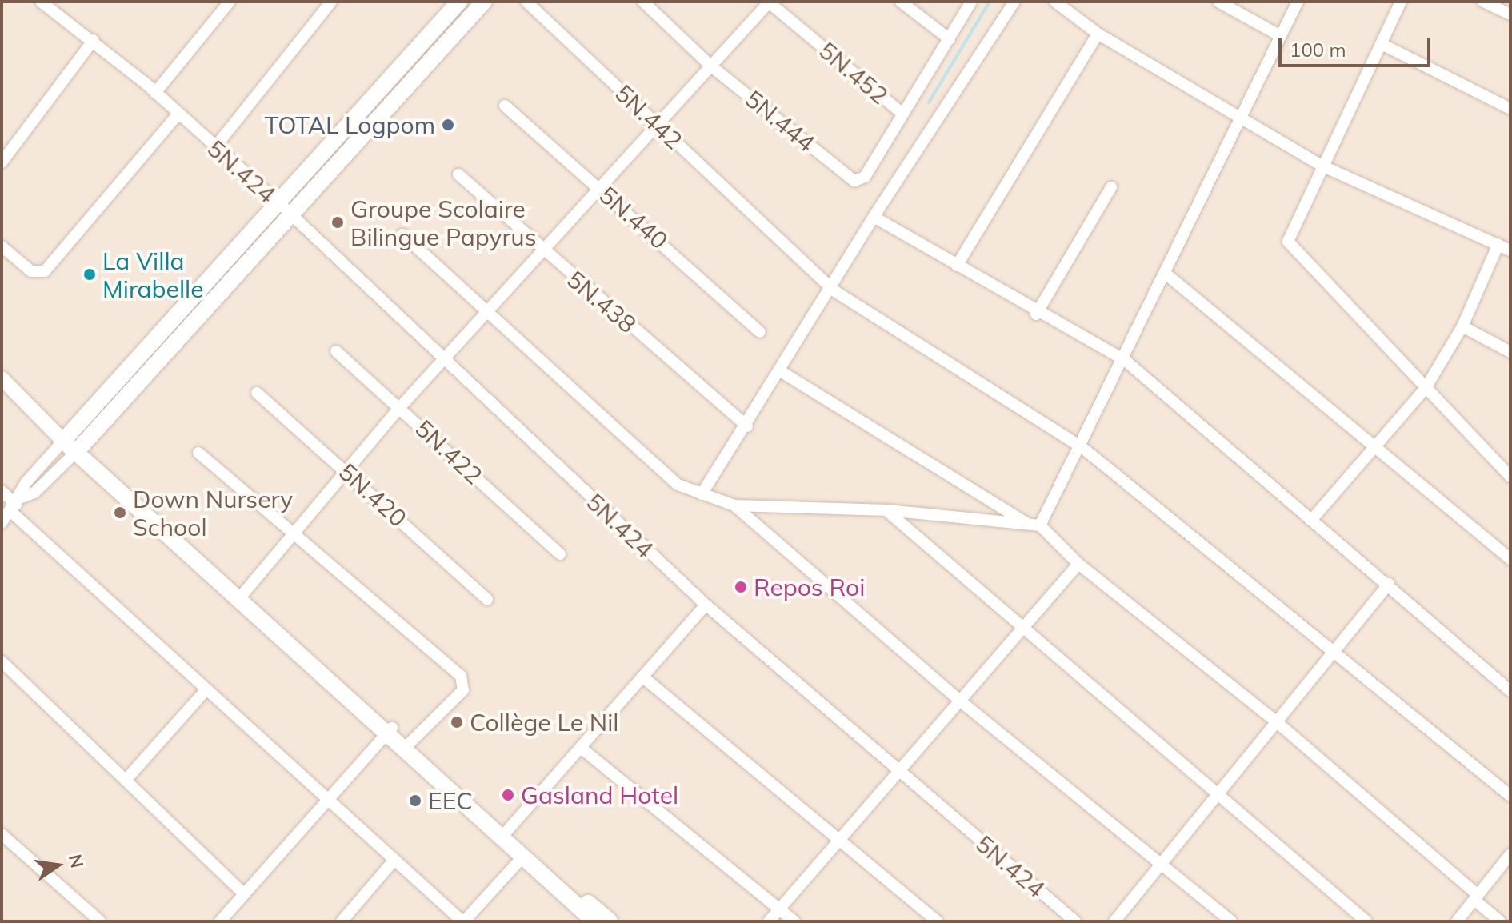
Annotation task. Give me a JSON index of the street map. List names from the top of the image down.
{
  "streets": {
    "street": [
      "5N.452",
      "5N.442",
      "5N.444",
      "5N.424",
      "5N.440",
      "5N.438",
      "5N.422",
      "5N.420"
    ]
  },
  "crossings": [
    ["5N.452", "5N.444"]
  ],
  "places": [
    "TOTAL Logpom",
    "Groupe Scolaire Bilingue Papyrus",
    "La Villa Mirabelle",
    "Down Nursery School",
    "Repos Roi",
    "Collège Le Nil",
    "Gasland Hotel",
    "EEC"
  ],
  "scale_bar": "100 m",
  "north": "right"
}
